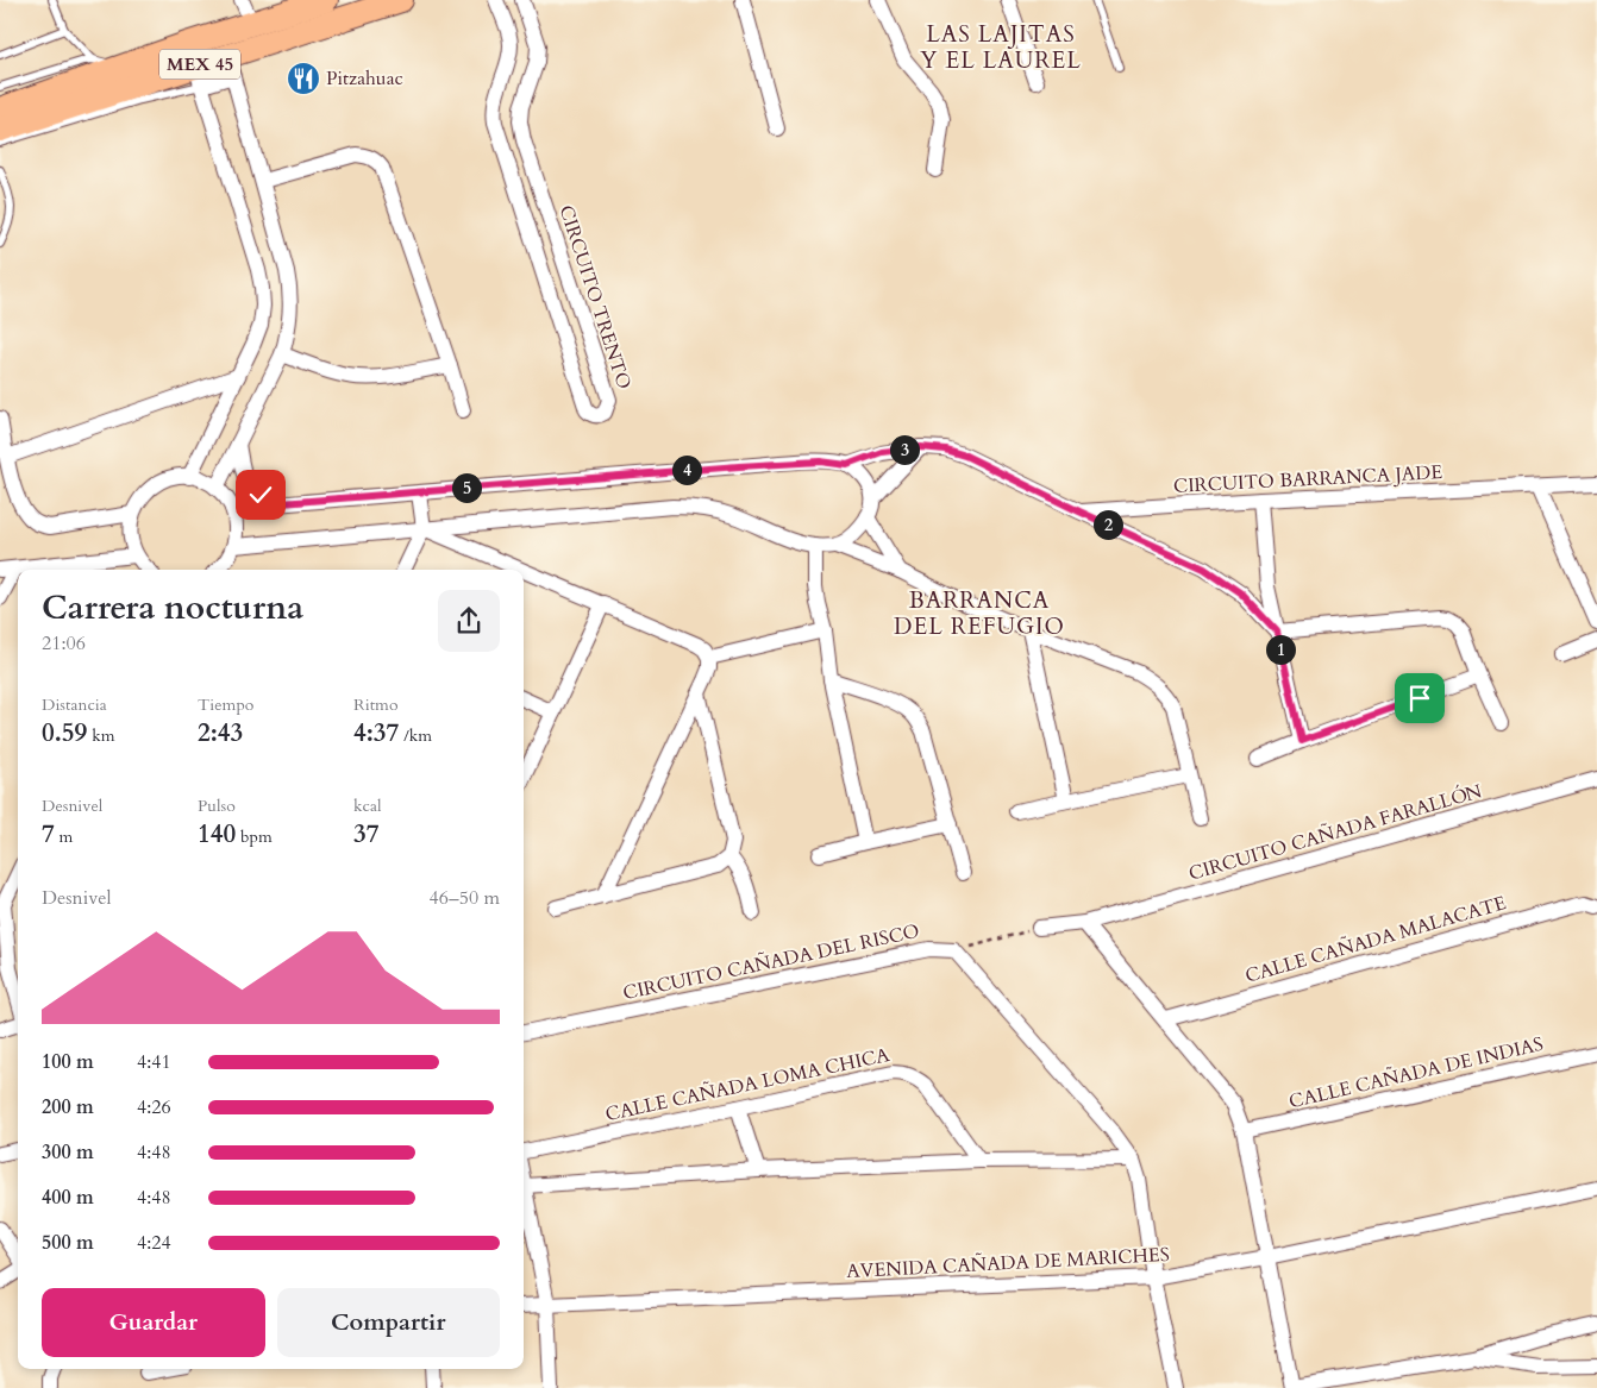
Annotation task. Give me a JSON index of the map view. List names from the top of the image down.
{
  "streets": {
    "main road": ["MEX 45"],
    "street": [
      "CIRCUITO TRENTO",
      "CIRCUITO BARRANCA JADE",
      "CIRCUITO CAÑADA FARALLÓN",
      "CALLE CAÑADA MALACATE",
      "CIRCUITO CAÑADA DEL RISCO",
      "CALLE CAÑADA DE INDIAS",
      "CALLE CAÑADA LOMA CHICA",
      "AVENIDA CAÑADA DE MARICHES"
    ]
  },
  "districts": ["LAS LAJITAS Y EL LAUREL", "BARRANCA DEL REFUGIO"],
  "places": {
    "restaurant": ["Pitzahuac"]
  },
  "page": {
    "pins": [
      "3",
      "4",
      "5",
      "2",
      "1"
    ],
    "heading": ["Carrera nocturna", "21:06"],
    "stats": [
      ["Distancia", "0.59 km"],
      ["Tiempo", "2:43"],
      ["Ritmo", "4:37 /km"],
      ["Desnivel", "7 m"],
      ["Pulso", "140 bpm"],
      ["kcal", "37"]
    ],
    "chart": ["Desnivel", "46–50 m"],
    "list": [
      {
        "name": "100 m",
        "note": "4:41"
      },
      {
        "name": "200 m",
        "note": "4:26"
      },
      {
        "name": "300 m",
        "note": "4:48"
      },
      {
        "name": "400 m",
        "note": "4:48"
      },
      {
        "name": "500 m",
        "note": "4:24"
      }
    ],
    "buttons": ["Guardar", "Compartir"]
  }
}
